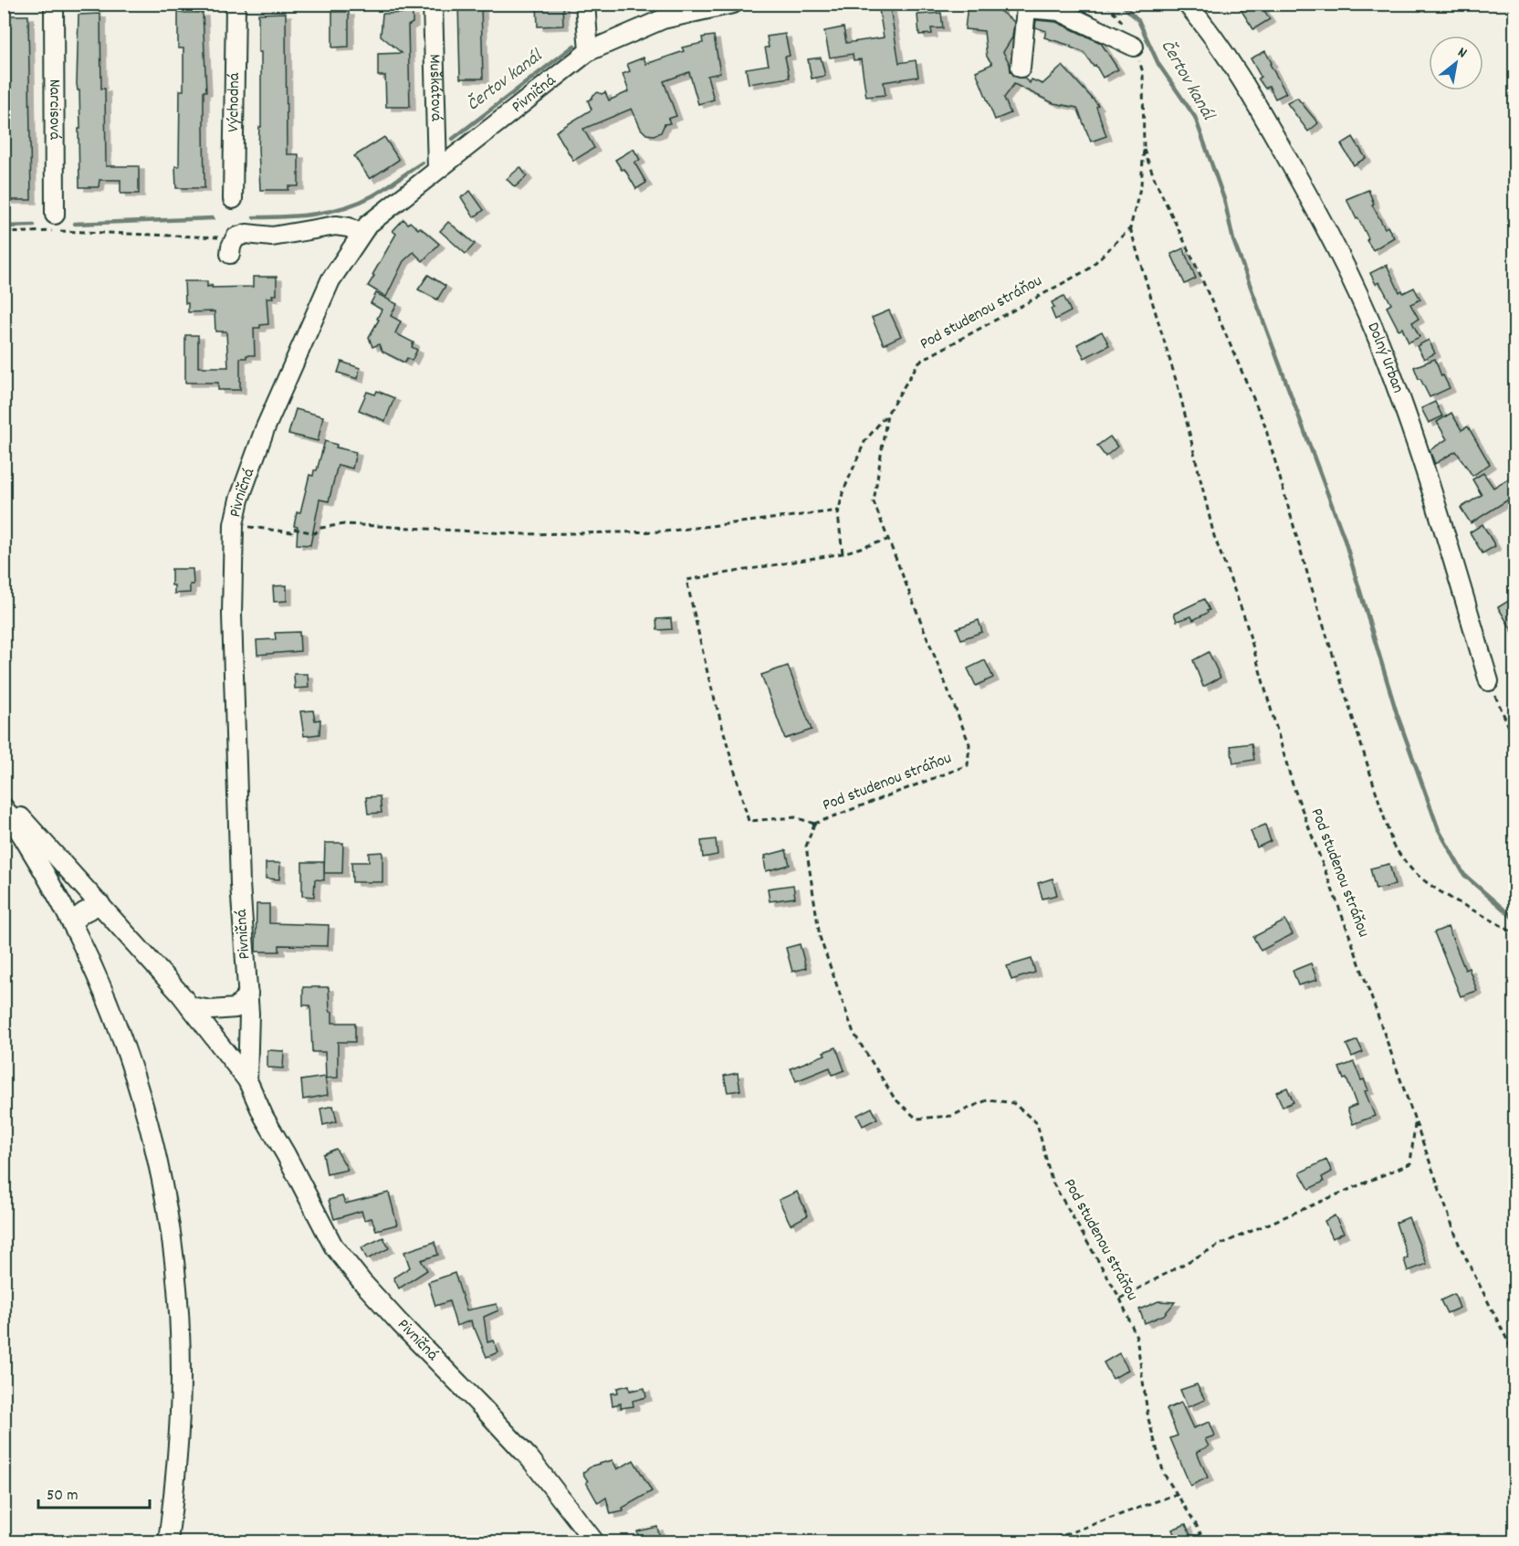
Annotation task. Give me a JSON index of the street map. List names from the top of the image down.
{
  "streets": {
    "street": [
      "Muškátová",
      "Pivničná",
      "Východná",
      "Narcisová",
      "Dolný Urban"
    ],
    "path": ["Pod studenou stráňou"]
  },
  "crossings": [
    ["Muškátová", "Pivničná"]
  ],
  "water": ["Čertov kanál"],
  "scale_bar": "50 m",
  "north": "top right"
}
